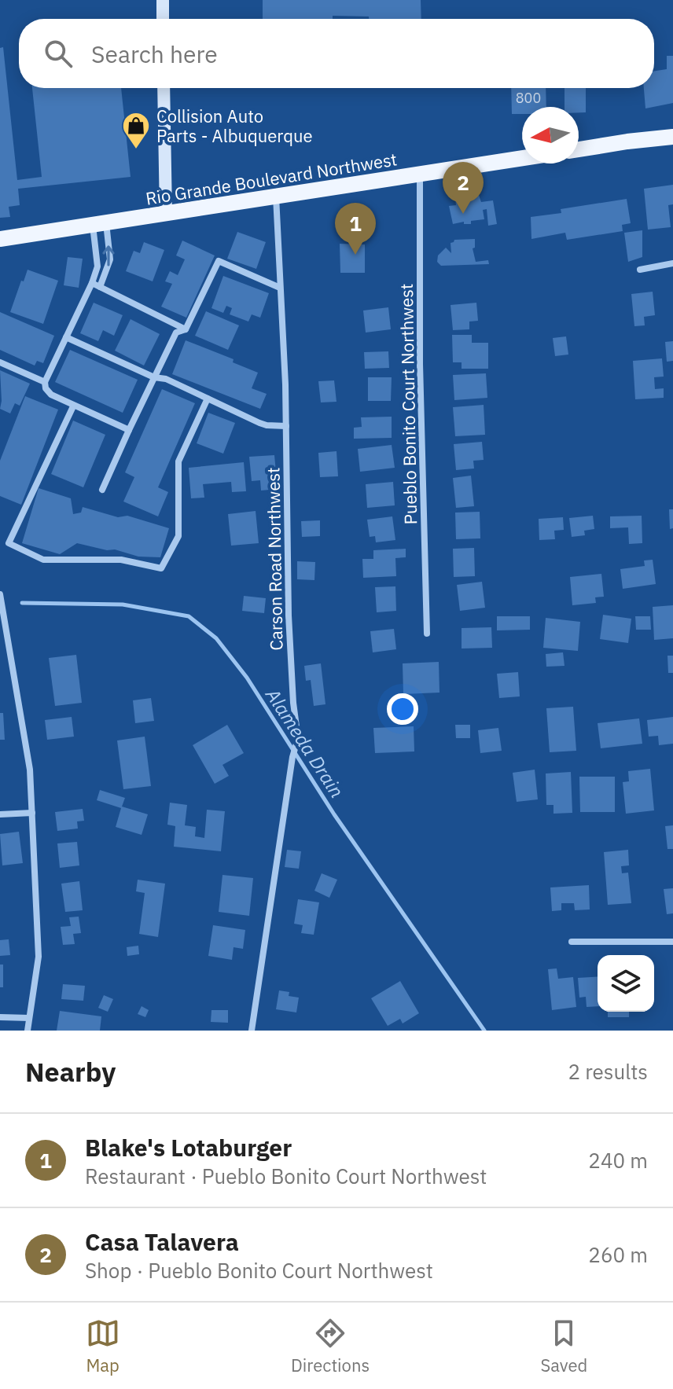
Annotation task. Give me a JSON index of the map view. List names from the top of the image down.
{
  "streets": {
    "main road": ["Rio Grande Boulevard Northwest"],
    "street": ["Pueblo Bonito Court Northwest", "Carson Road Northwest"]
  },
  "crossings": [
    ["Rio Grande Boulevard Northwest", "Pueblo Bonito Court Northwest"],
    ["Rio Grande Boulevard Northwest", "Carson Road Northwest"]
  ],
  "water": ["Alameda Drain"],
  "places": {
    "shop": ["Collision Auto Parts - Albuquerque"]
  },
  "house_numbers": ["800"],
  "north": "left",
  "page": {
    "search": "Search here",
    "pins": ["2", "1"],
    "heading": ["Nearby", "2 results"],
    "list": [
      {
        "mark": "1",
        "name": "Blake's Lotaburger",
        "note": "Restaurant · Pueblo Bonito Court Northwest",
        "value": "240 m"
      },
      {
        "mark": "2",
        "name": "Casa Talavera",
        "note": "Shop · Pueblo Bonito Court Northwest",
        "value": "260 m"
      }
    ],
    "nav": ["Map", "Directions", "Saved"]
  }
}
